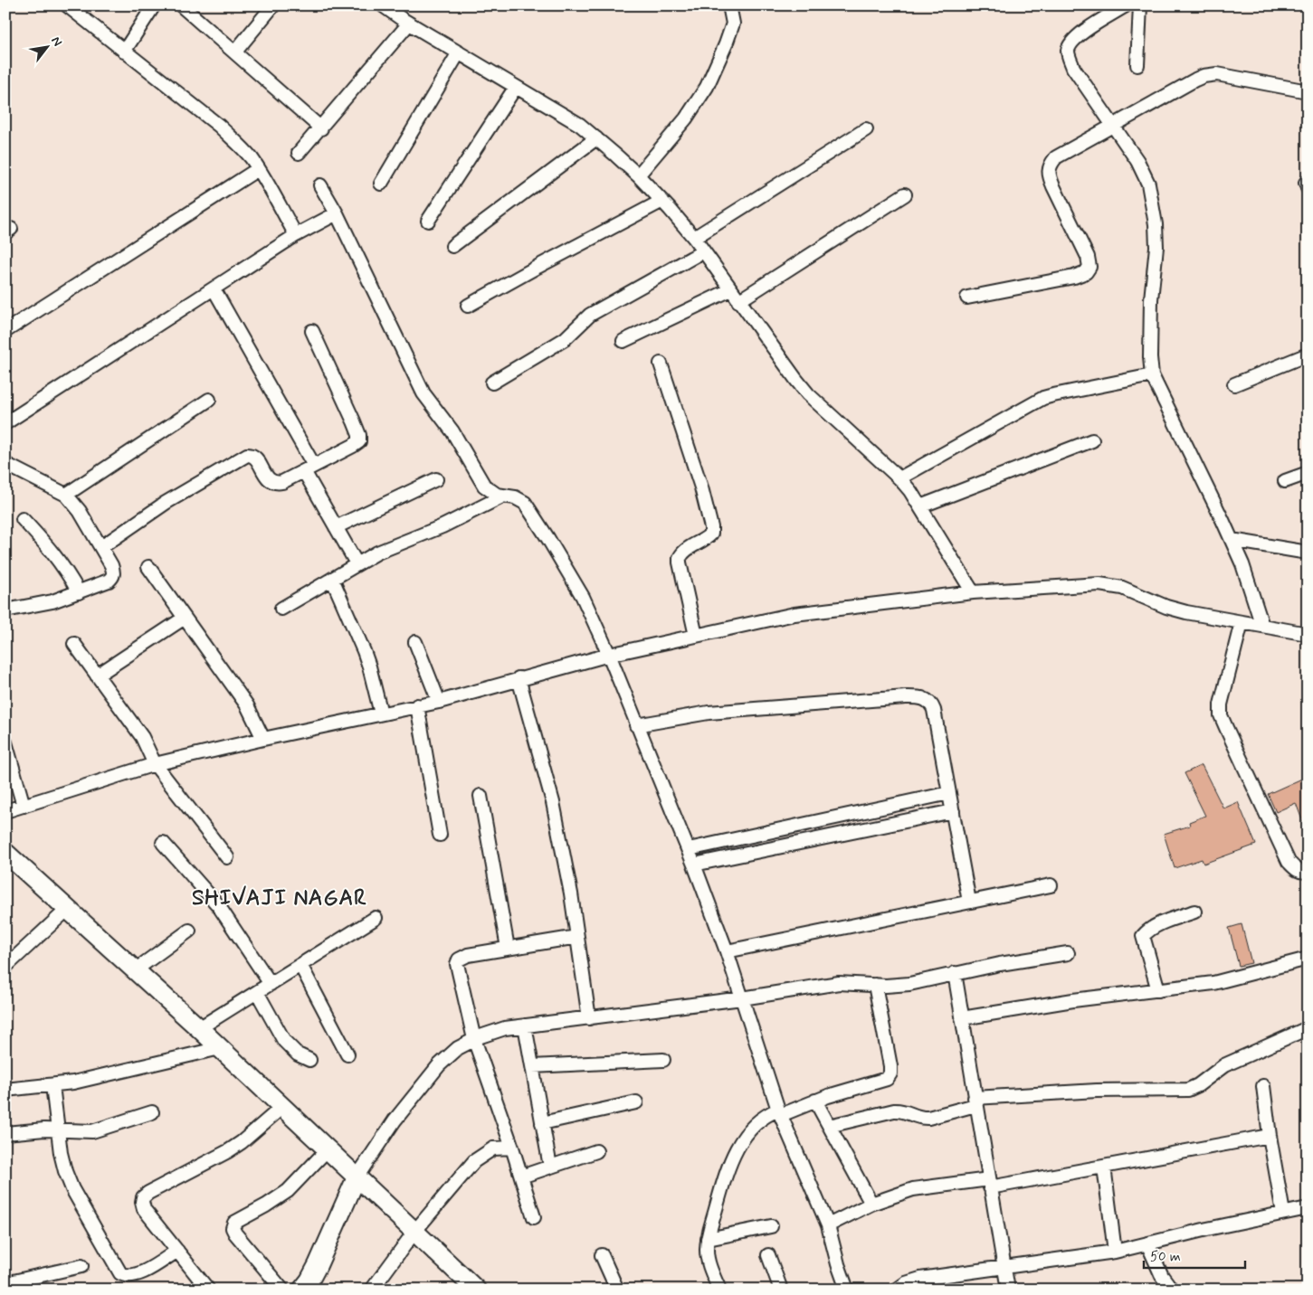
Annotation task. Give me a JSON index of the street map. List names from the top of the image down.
{
  "districts": ["SHIVAJI NAGAR"],
  "scale_bar": "50 m",
  "north": "top right"
}
